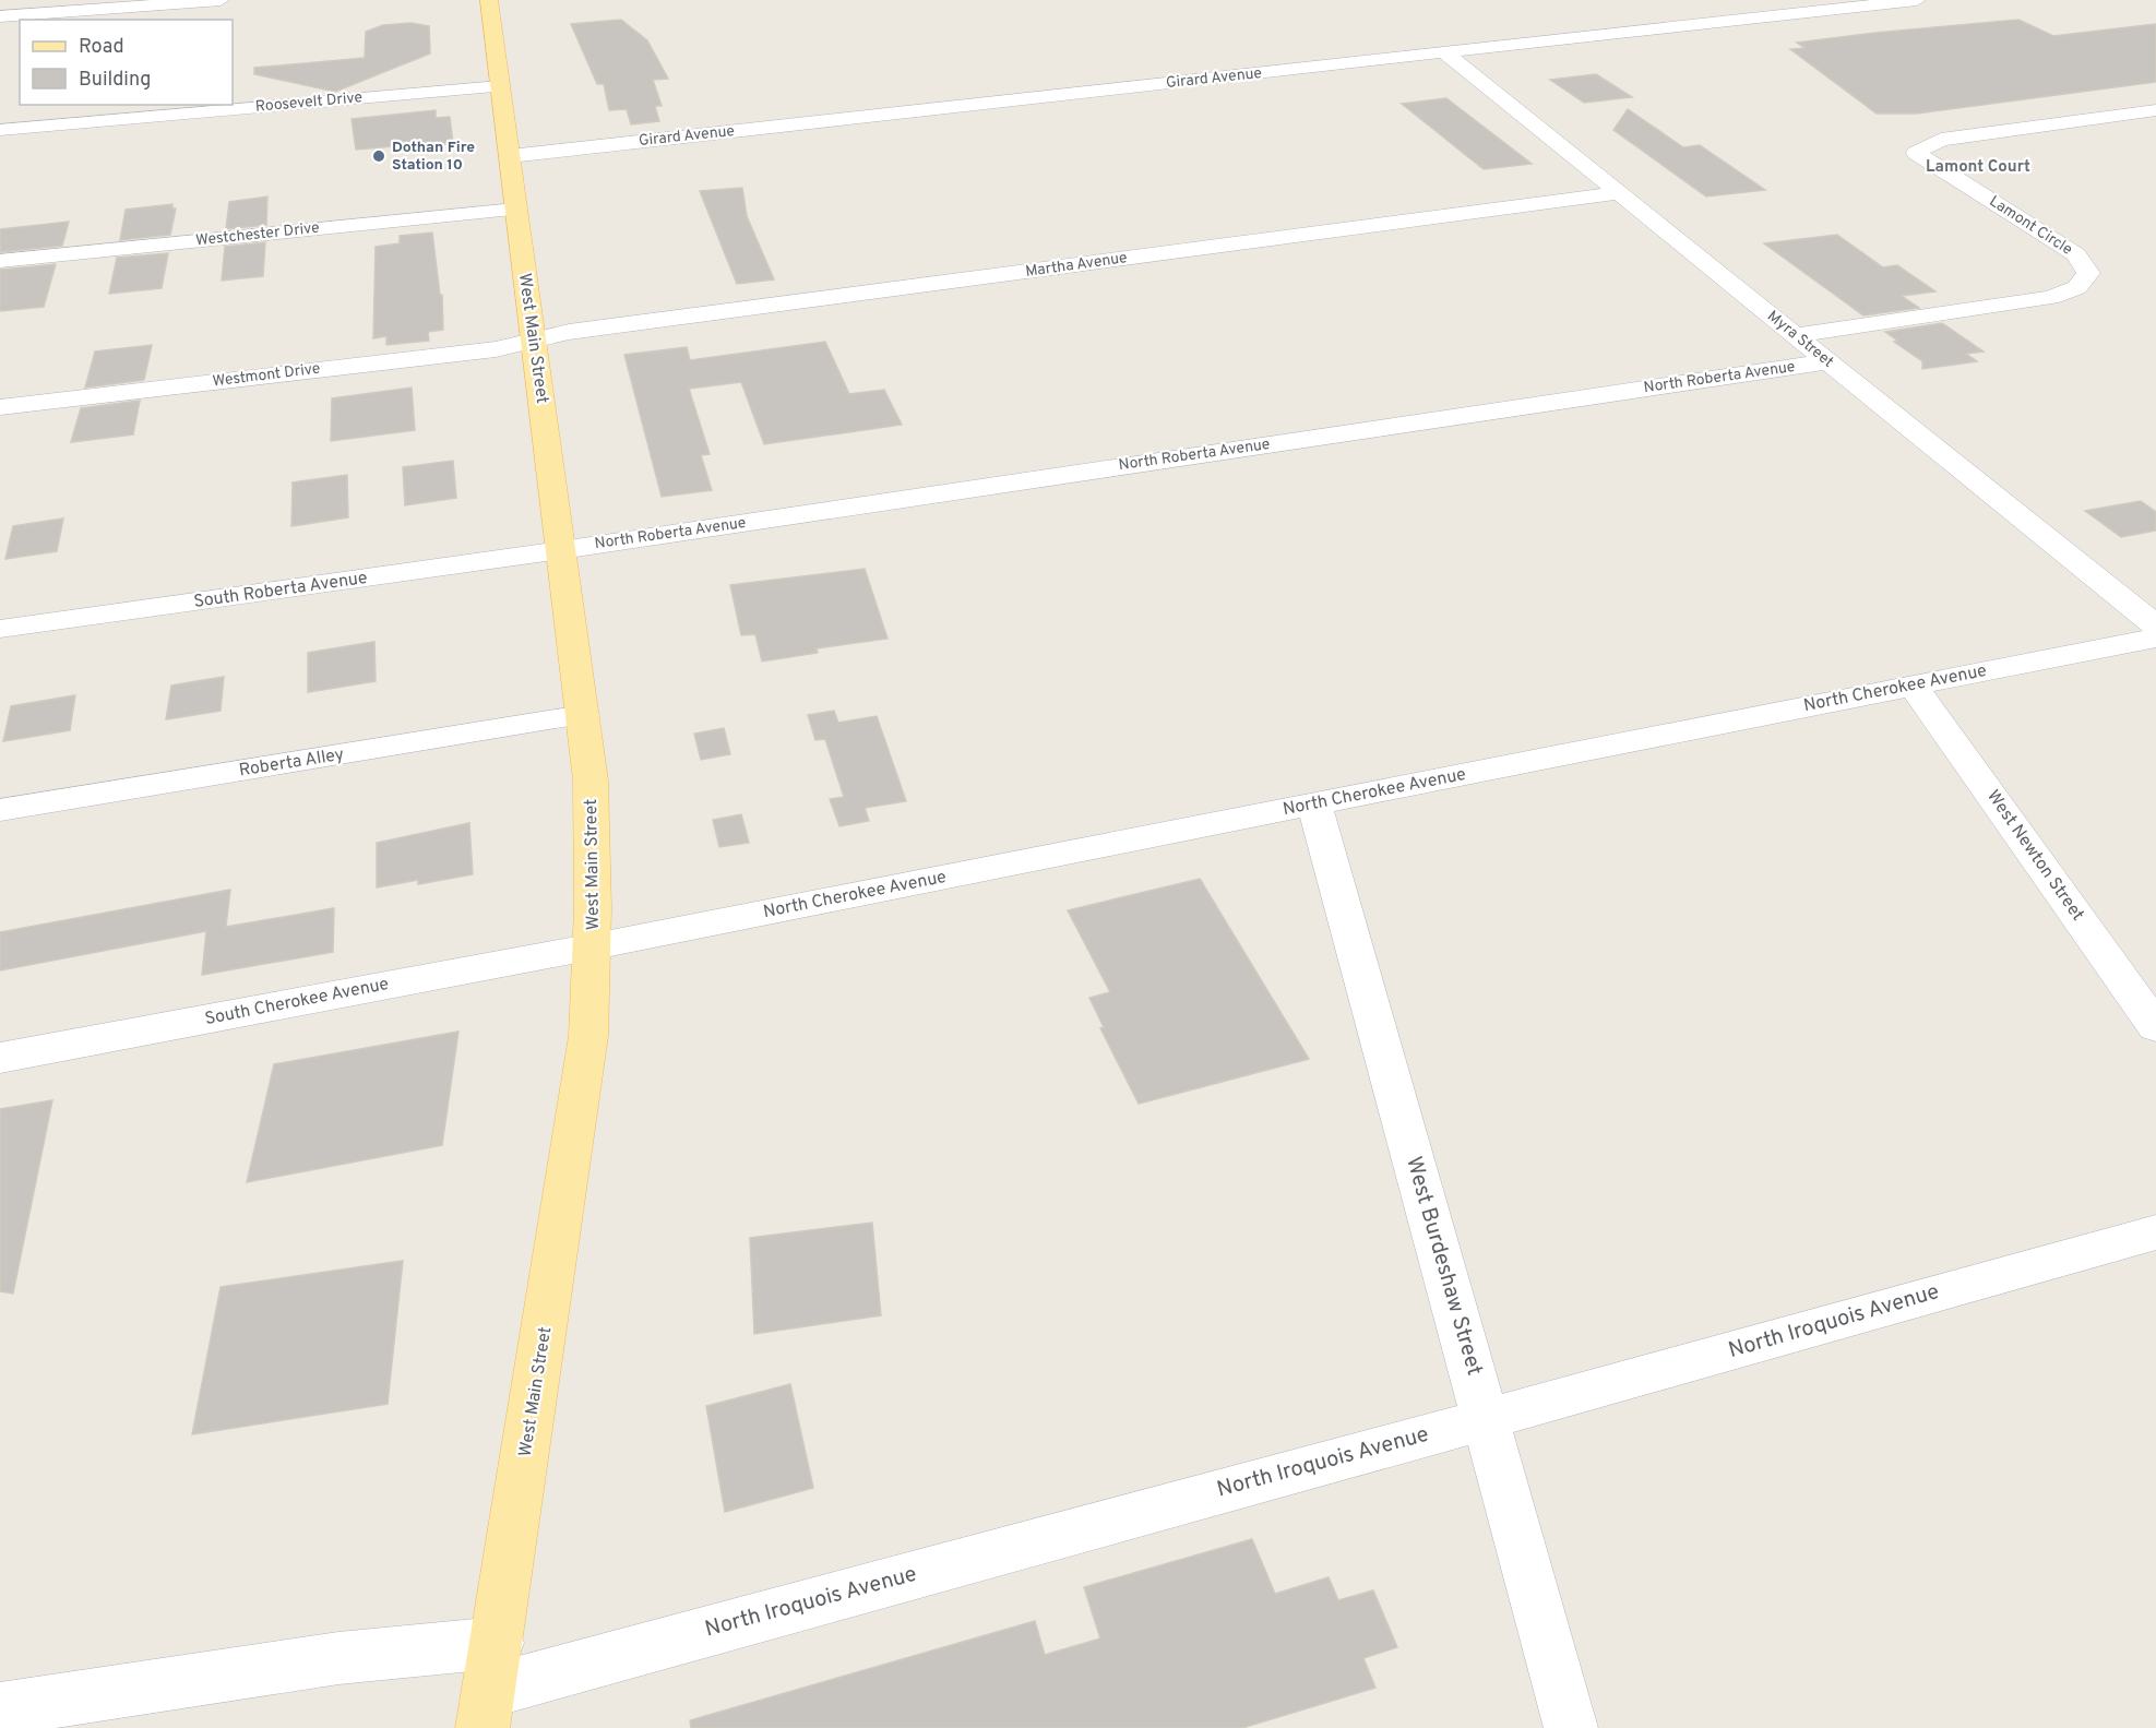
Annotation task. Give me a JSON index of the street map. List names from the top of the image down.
{
  "streets": {
    "main road": ["West Main Street"],
    "street": [
      "Girard Avenue",
      "Roosevelt Drive",
      "Lamont Circle",
      "Westchester Drive",
      "Martha Avenue",
      "Myra Street",
      "Westmont Drive",
      "North Roberta Avenue",
      "South Roberta Avenue",
      "North Cherokee Avenue",
      "Roberta Alley",
      "West Newton Street",
      "South Cherokee Avenue",
      "West Burdeshaw Street",
      "North Iroquois Avenue"
    ]
  },
  "crossings": [
    ["Girard Avenue", "West Main Street"],
    ["Girard Avenue", "Myra Street"],
    ["Roosevelt Drive", "West Main Street"],
    ["Lamont Circle", "Myra Street"],
    ["Westchester Drive", "West Main Street"],
    ["Martha Avenue", "West Main Street"],
    ["Martha Avenue", "Myra Street"],
    ["Martha Avenue", "Westmont Drive"],
    ["West Main Street", "Westmont Drive"],
    ["West Main Street", "North Roberta Avenue"],
    ["West Main Street", "South Roberta Avenue"],
    ["West Main Street", "North Cherokee Avenue"],
    ["West Main Street", "Roberta Alley"],
    ["West Main Street", "South Cherokee Avenue"],
    ["West Main Street", "North Iroquois Avenue"],
    ["Myra Street", "North Roberta Avenue"],
    ["North Roberta Avenue", "South Roberta Avenue"],
    ["North Cherokee Avenue", "West Newton Street"],
    ["North Cherokee Avenue", "South Cherokee Avenue"],
    ["North Cherokee Avenue", "West Burdeshaw Street"],
    ["West Burdeshaw Street", "North Iroquois Avenue"]
  ],
  "districts": ["Lamont Court"],
  "places": ["Dothan Fire Station 10"],
  "legend": ["Road", "Building"]
}
